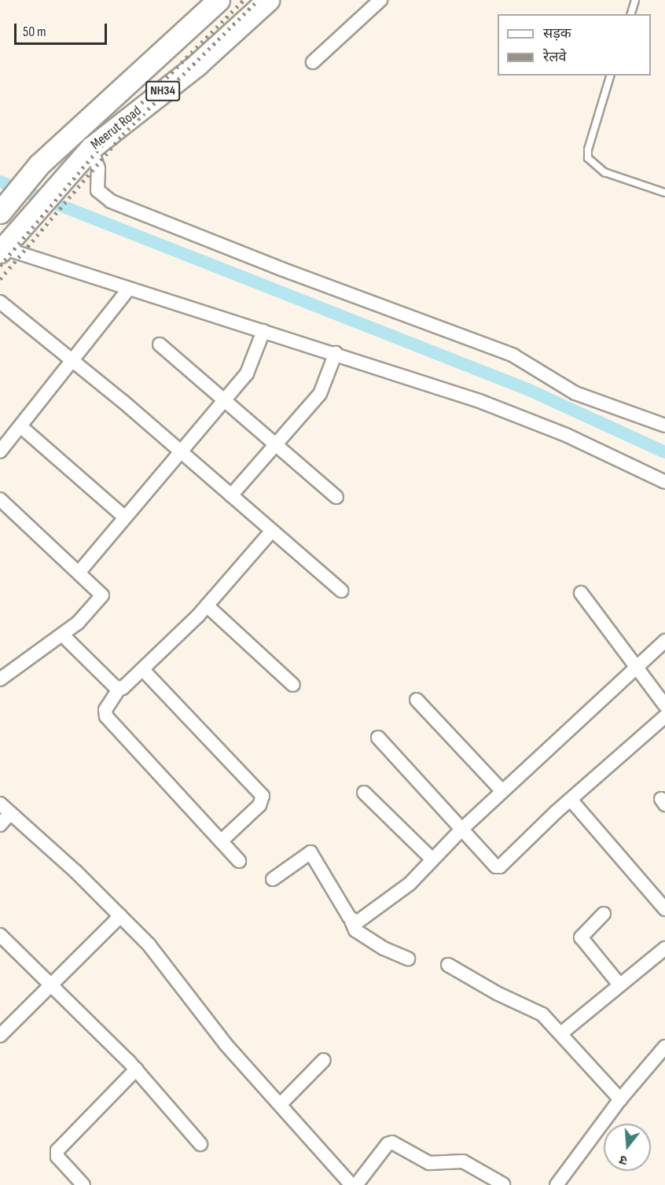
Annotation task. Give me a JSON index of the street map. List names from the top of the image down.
{
  "streets": {
    "highway": ["NH34", "Meerut Road"]
  },
  "legend": ["सड़क", "रेलवे"],
  "scale_bar": "50 m",
  "north": "bottom"
}
